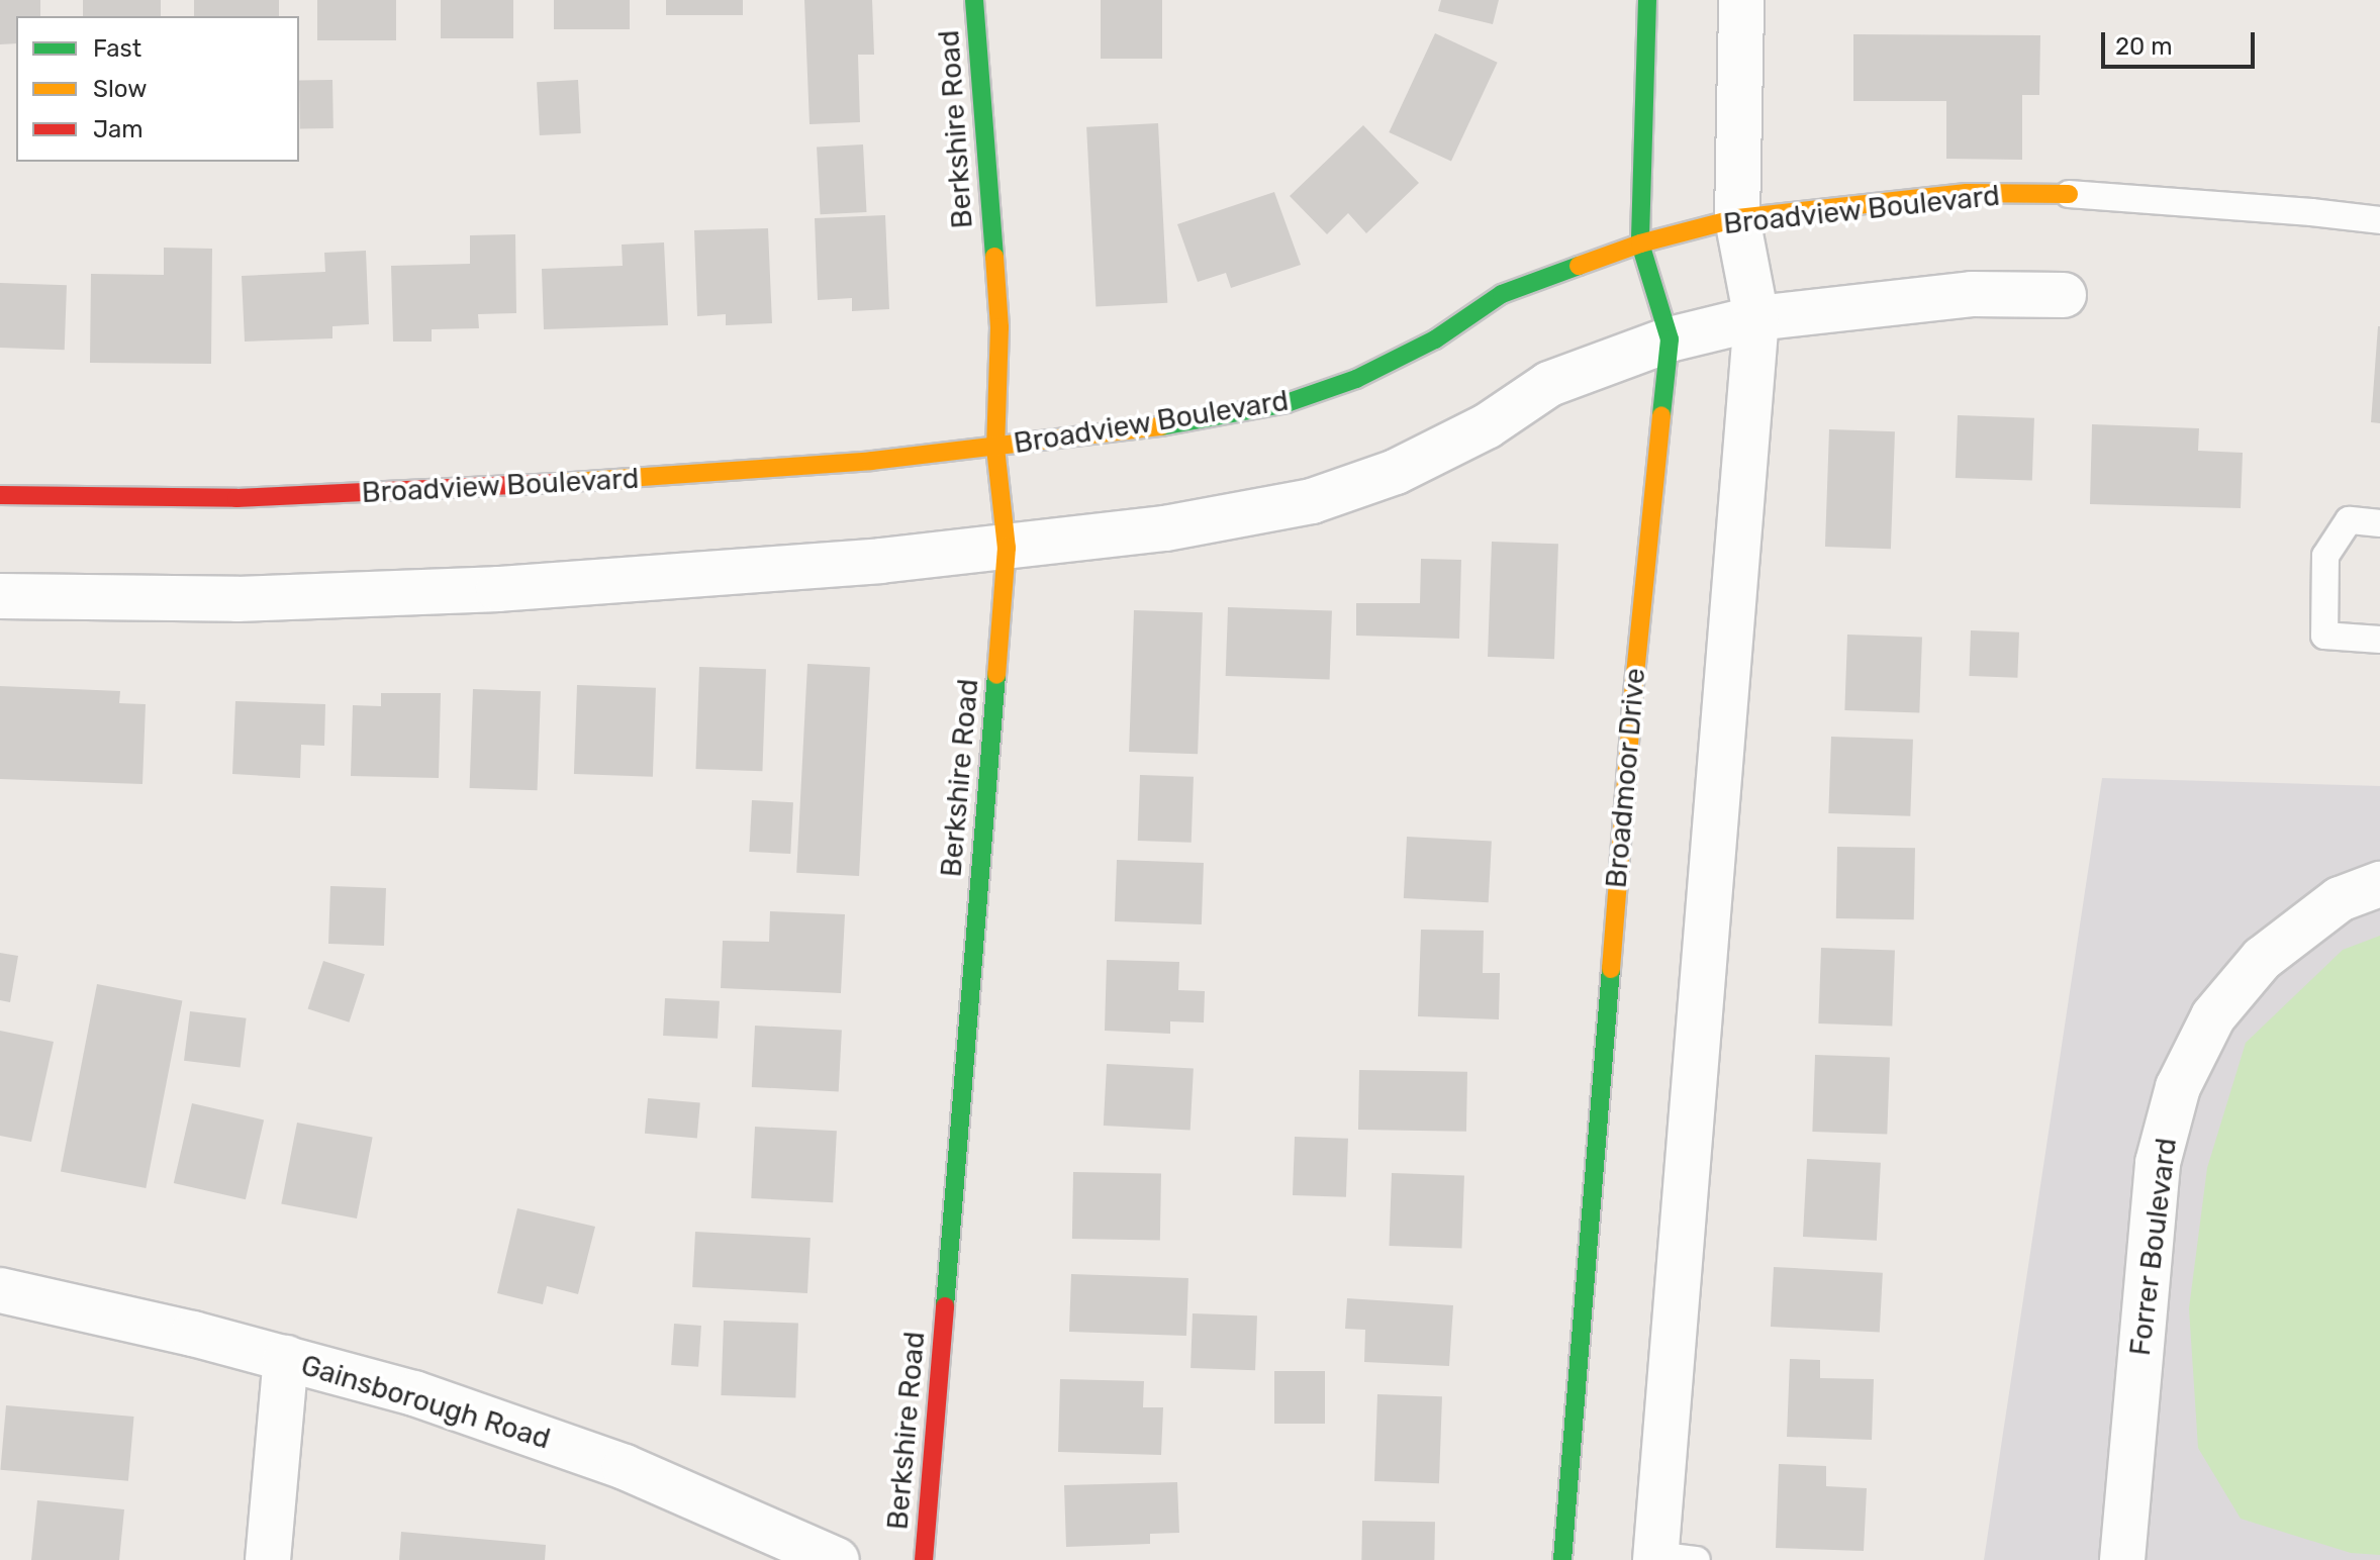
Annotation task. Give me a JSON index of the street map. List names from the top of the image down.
{
  "streets": {
    "street": [
      "Berkshire Road",
      "Broadview Boulevard",
      "Broadmoor Drive",
      "Forrer Boulevard",
      "Gainsborough Road"
    ]
  },
  "crossings": [
    ["Berkshire Road", "Broadview Boulevard"],
    ["Broadview Boulevard", "Broadmoor Drive"]
  ],
  "legend": ["Fast", "Slow", "Jam"],
  "scale_bar": "20 m"
}
